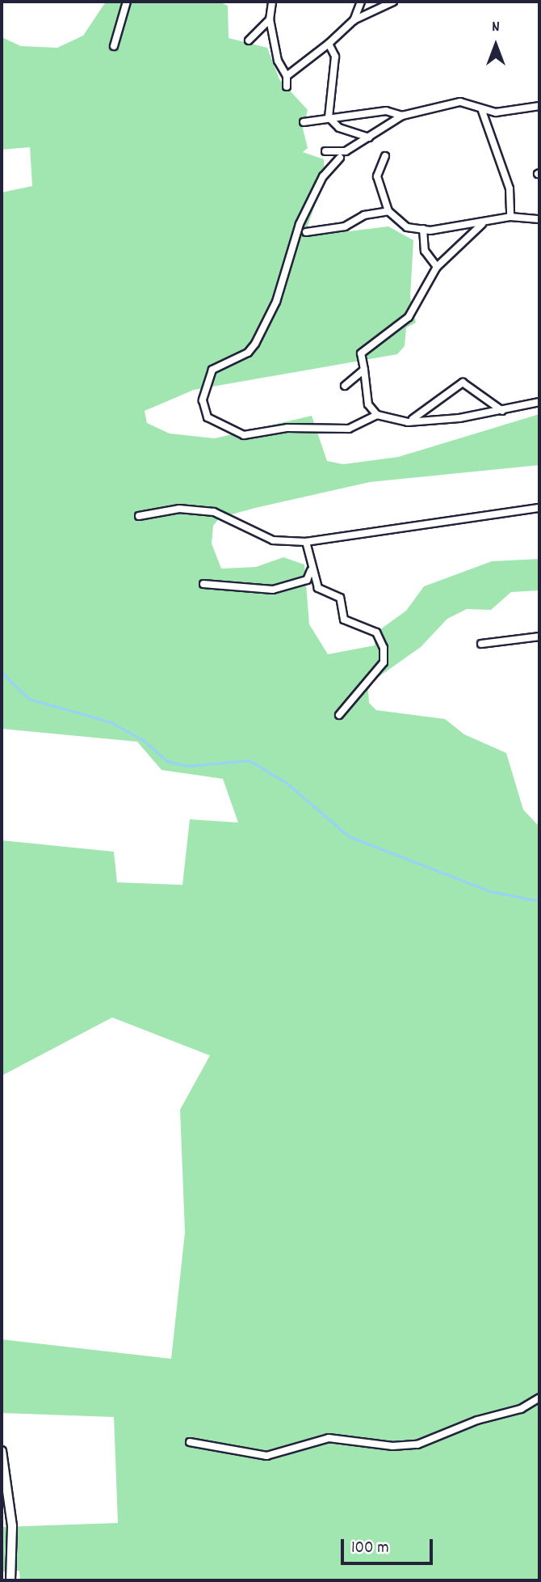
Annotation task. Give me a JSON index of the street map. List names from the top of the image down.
{
  "scale_bar": "100 m",
  "north": "top"
}
